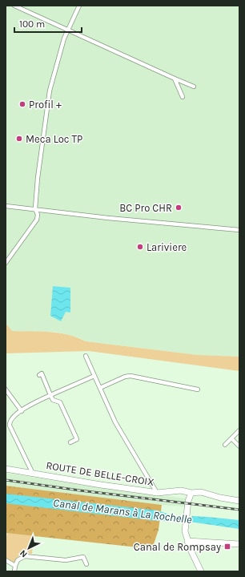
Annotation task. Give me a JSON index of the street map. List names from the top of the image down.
{
  "streets": {
    "street": ["ROUTE DE BELLE-CROIX"]
  },
  "water": ["Canal de Marans à La Rochelle"],
  "places": {
    "other": [
      "Profil +",
      "Meca Loc TP",
      "BC Pro CHR",
      "Lariviere"
    ],
    "transit": ["Canal de Rompsay"]
  },
  "scale_bar": "100 m",
  "north": "bottom left"
}
